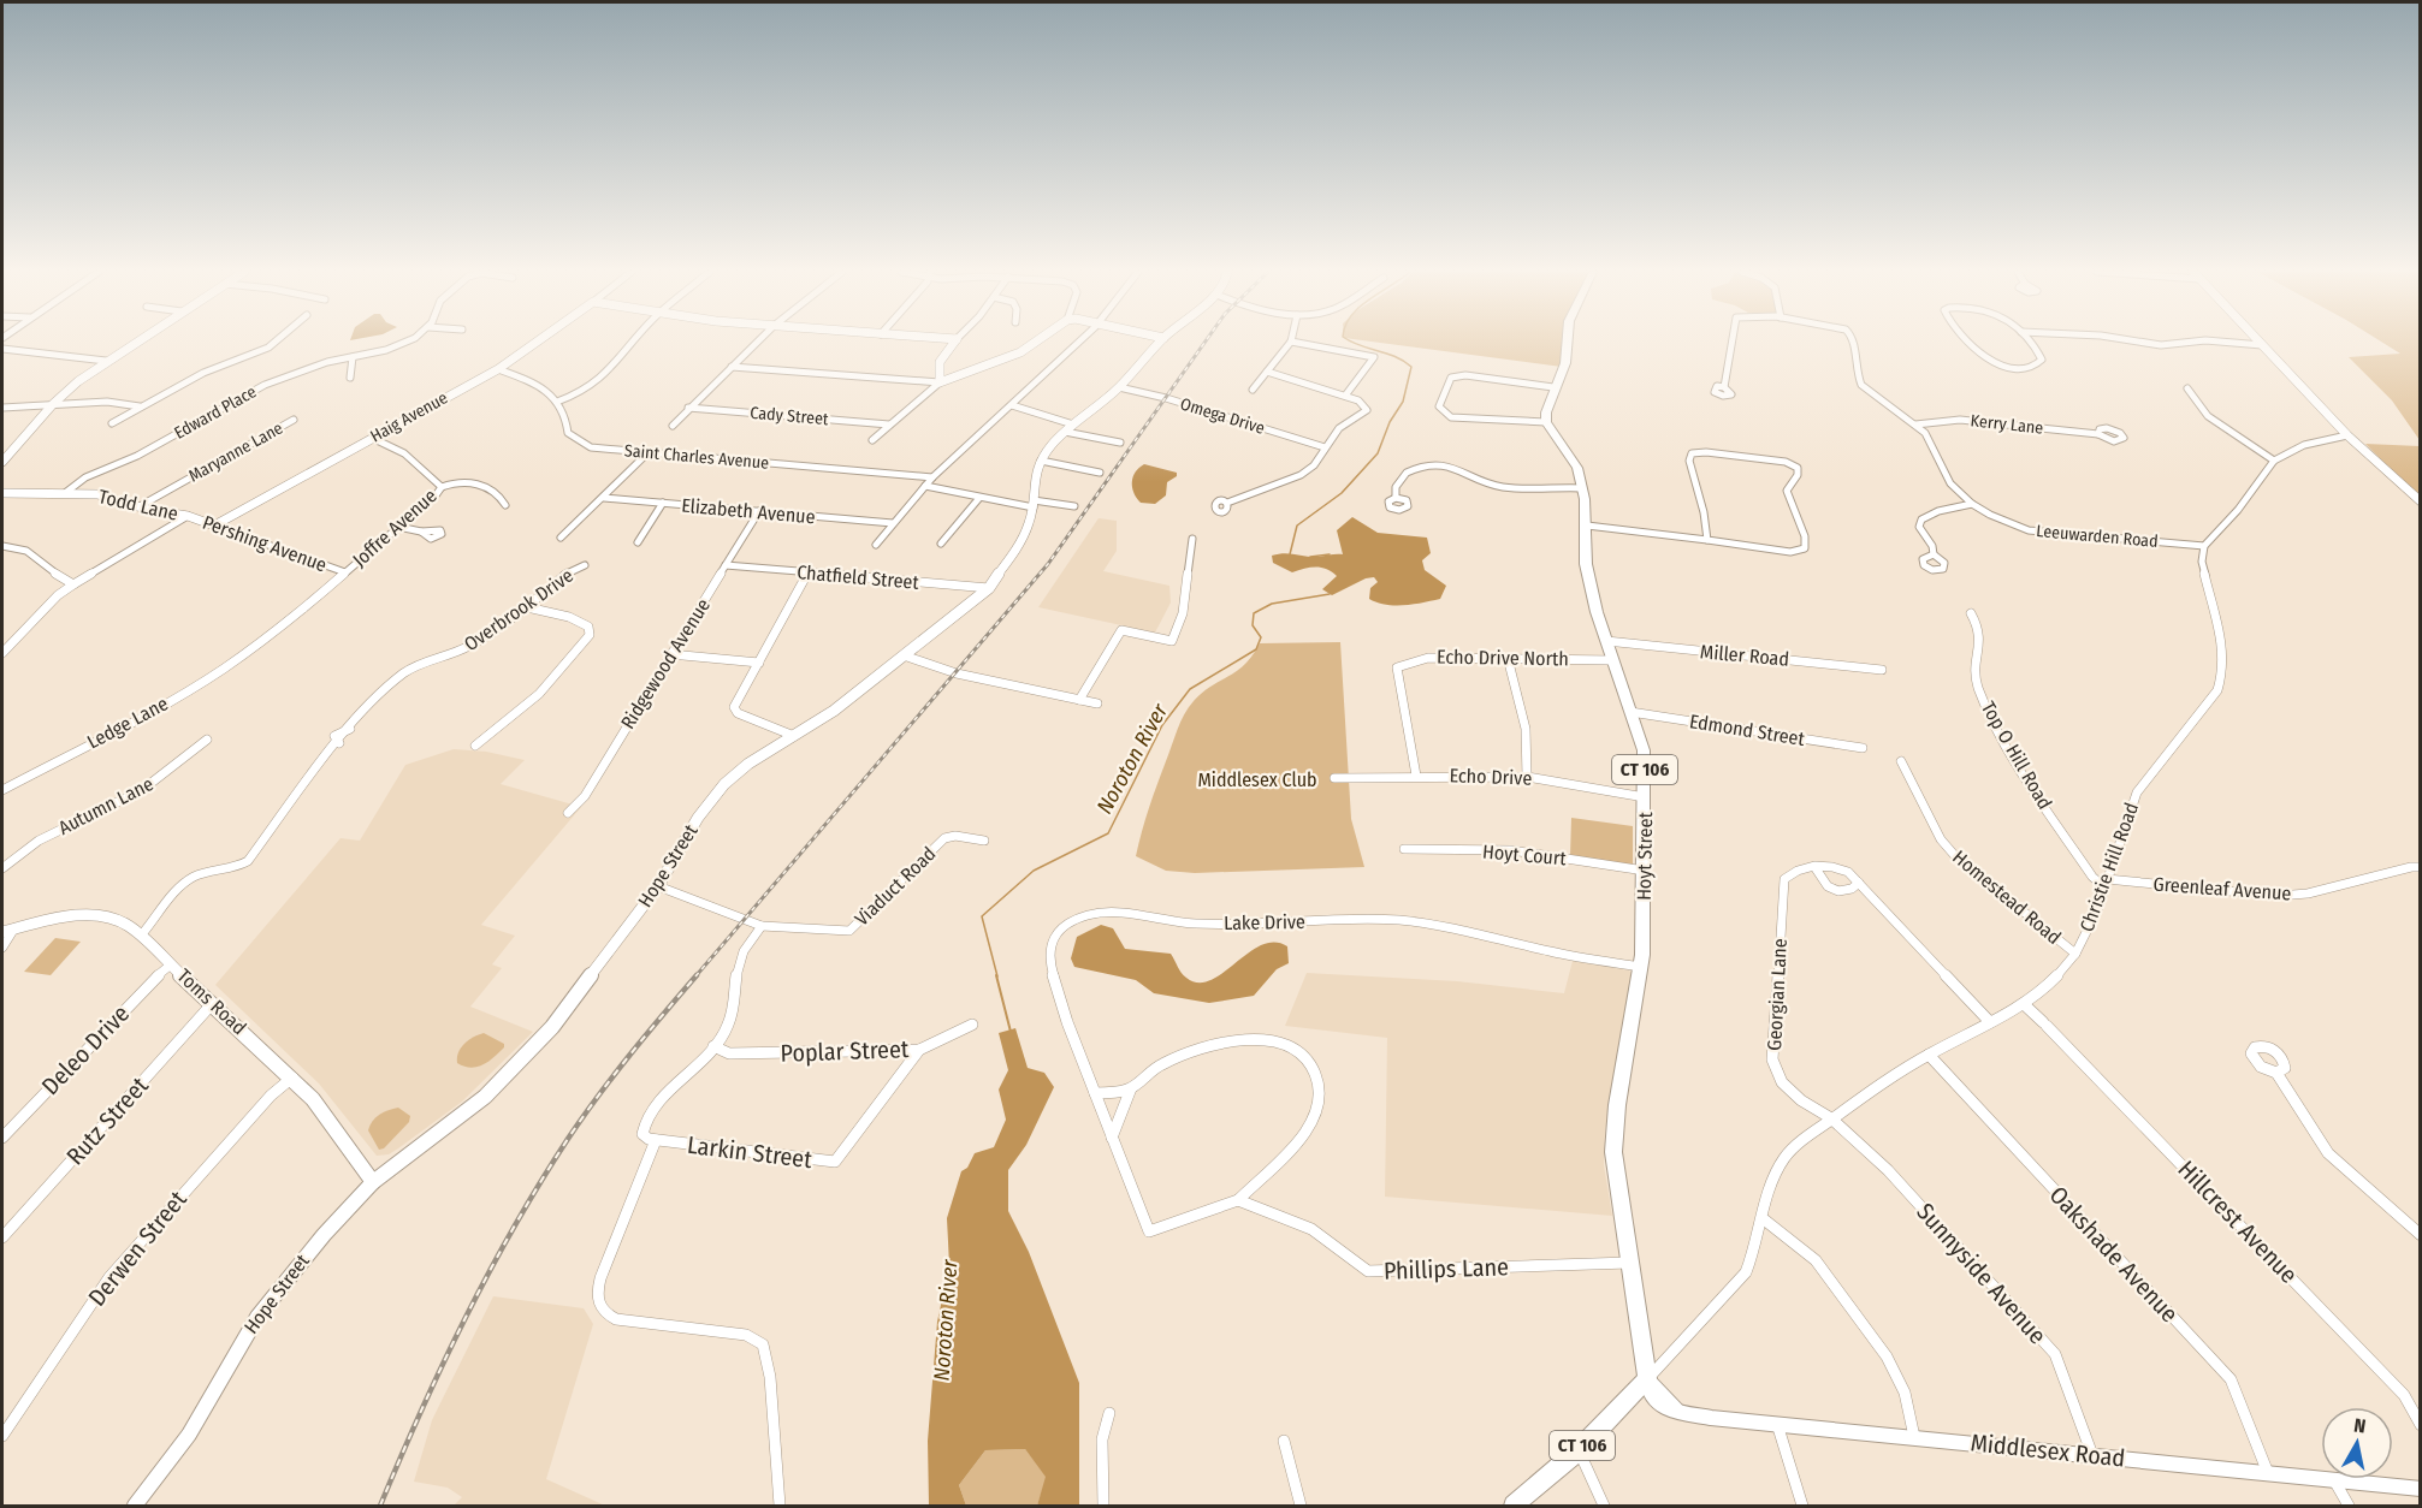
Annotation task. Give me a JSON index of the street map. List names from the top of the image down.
{
  "streets": {
    "main road": ["CT 106", "Hoyt Street"],
    "street": [
      "Edward Place",
      "Cady Street",
      "Omega Drive",
      "Haig Avenue",
      "Kerry Lane",
      "Maryanne Lane",
      "Saint Charles Avenue",
      "Todd Lane",
      "Elizabeth Avenue",
      "Joffre Avenue",
      "Leeuwarden Road",
      "Pershing Avenue",
      "Chatfield Street",
      "Overbrook Drive",
      "Miller Road",
      "Echo Drive North",
      "Ridgewood Avenue",
      "Ledge Lane",
      "Edmond Street",
      "Top O Hill Road",
      "Echo Drive",
      "Autumn Lane",
      "Hoyt Court",
      "Hope Street",
      "Christie Hill Road",
      "Viaduct Road",
      "Greenleaf Avenue",
      "Homestead Road",
      "Lake Drive",
      "Georgian Lane",
      "Toms Road",
      "Deleo Drive",
      "Poplar Street",
      "Rutz Street",
      "Larkin Street",
      "Hillcrest Avenue",
      "Derwen Street",
      "Oakshade Avenue",
      "Phillips Lane",
      "Sunnyside Avenue",
      "Middlesex Road"
    ]
  },
  "crossings": [
    ["Edward Place", "Todd Lane"],
    ["Omega Drive", "Hope Street"],
    ["Haig Avenue", "Joffre Avenue"],
    ["Haig Avenue", "Pershing Avenue"],
    ["Kerry Lane", "Leeuwarden Road"],
    ["Maryanne Lane", "Todd Lane"],
    ["Todd Lane", "Pershing Avenue"],
    ["Elizabeth Avenue", "Ridgewood Avenue"],
    ["Joffre Avenue", "Pershing Avenue"],
    ["Joffre Avenue", "Ledge Lane"],
    ["Leeuwarden Road", "Christie Hill Road"],
    ["Chatfield Street", "Ridgewood Avenue"],
    ["Chatfield Street", "Hope Street"],
    ["Overbrook Drive", "Toms Road"],
    ["Miller Road", "Hoyt Street"],
    ["Echo Drive North", "Echo Drive"],
    ["Echo Drive North", "Hoyt Street"],
    ["Edmond Street", "Hoyt Street"],
    ["Top O Hill Road", "Christie Hill Road"],
    ["Top O Hill Road", "Greenleaf Avenue"],
    ["CT 106", "Hoyt Street"],
    ["CT 106", "Christie Hill Road"],
    ["CT 106", "Middlesex Road"],
    ["Echo Drive", "Hoyt Street"],
    ["Hoyt Court", "Hoyt Street"],
    ["Hoyt Street", "Christie Hill Road"],
    ["Hoyt Street", "Lake Drive"],
    ["Hoyt Street", "Phillips Lane"],
    ["Hoyt Street", "Middlesex Road"],
    ["Hope Street", "Viaduct Road"],
    ["Hope Street", "Toms Road"],
    ["Christie Hill Road", "Greenleaf Avenue"],
    ["Christie Hill Road", "Homestead Road"],
    ["Christie Hill Road", "Georgian Lane"],
    ["Christie Hill Road", "Hillcrest Avenue"],
    ["Christie Hill Road", "Oakshade Avenue"],
    ["Christie Hill Road", "Sunnyside Avenue"],
    ["Christie Hill Road", "Middlesex Road"],
    ["Georgian Lane", "Sunnyside Avenue"],
    ["Toms Road", "Deleo Drive"],
    ["Toms Road", "Rutz Street"],
    ["Toms Road", "Derwen Street"],
    ["Poplar Street", "Larkin Street"],
    ["Oakshade Avenue", "Middlesex Road"],
    ["Sunnyside Avenue", "Middlesex Road"]
  ],
  "water": ["Noroton River"],
  "parks": ["Middlesex Club"],
  "north": "top"
}
